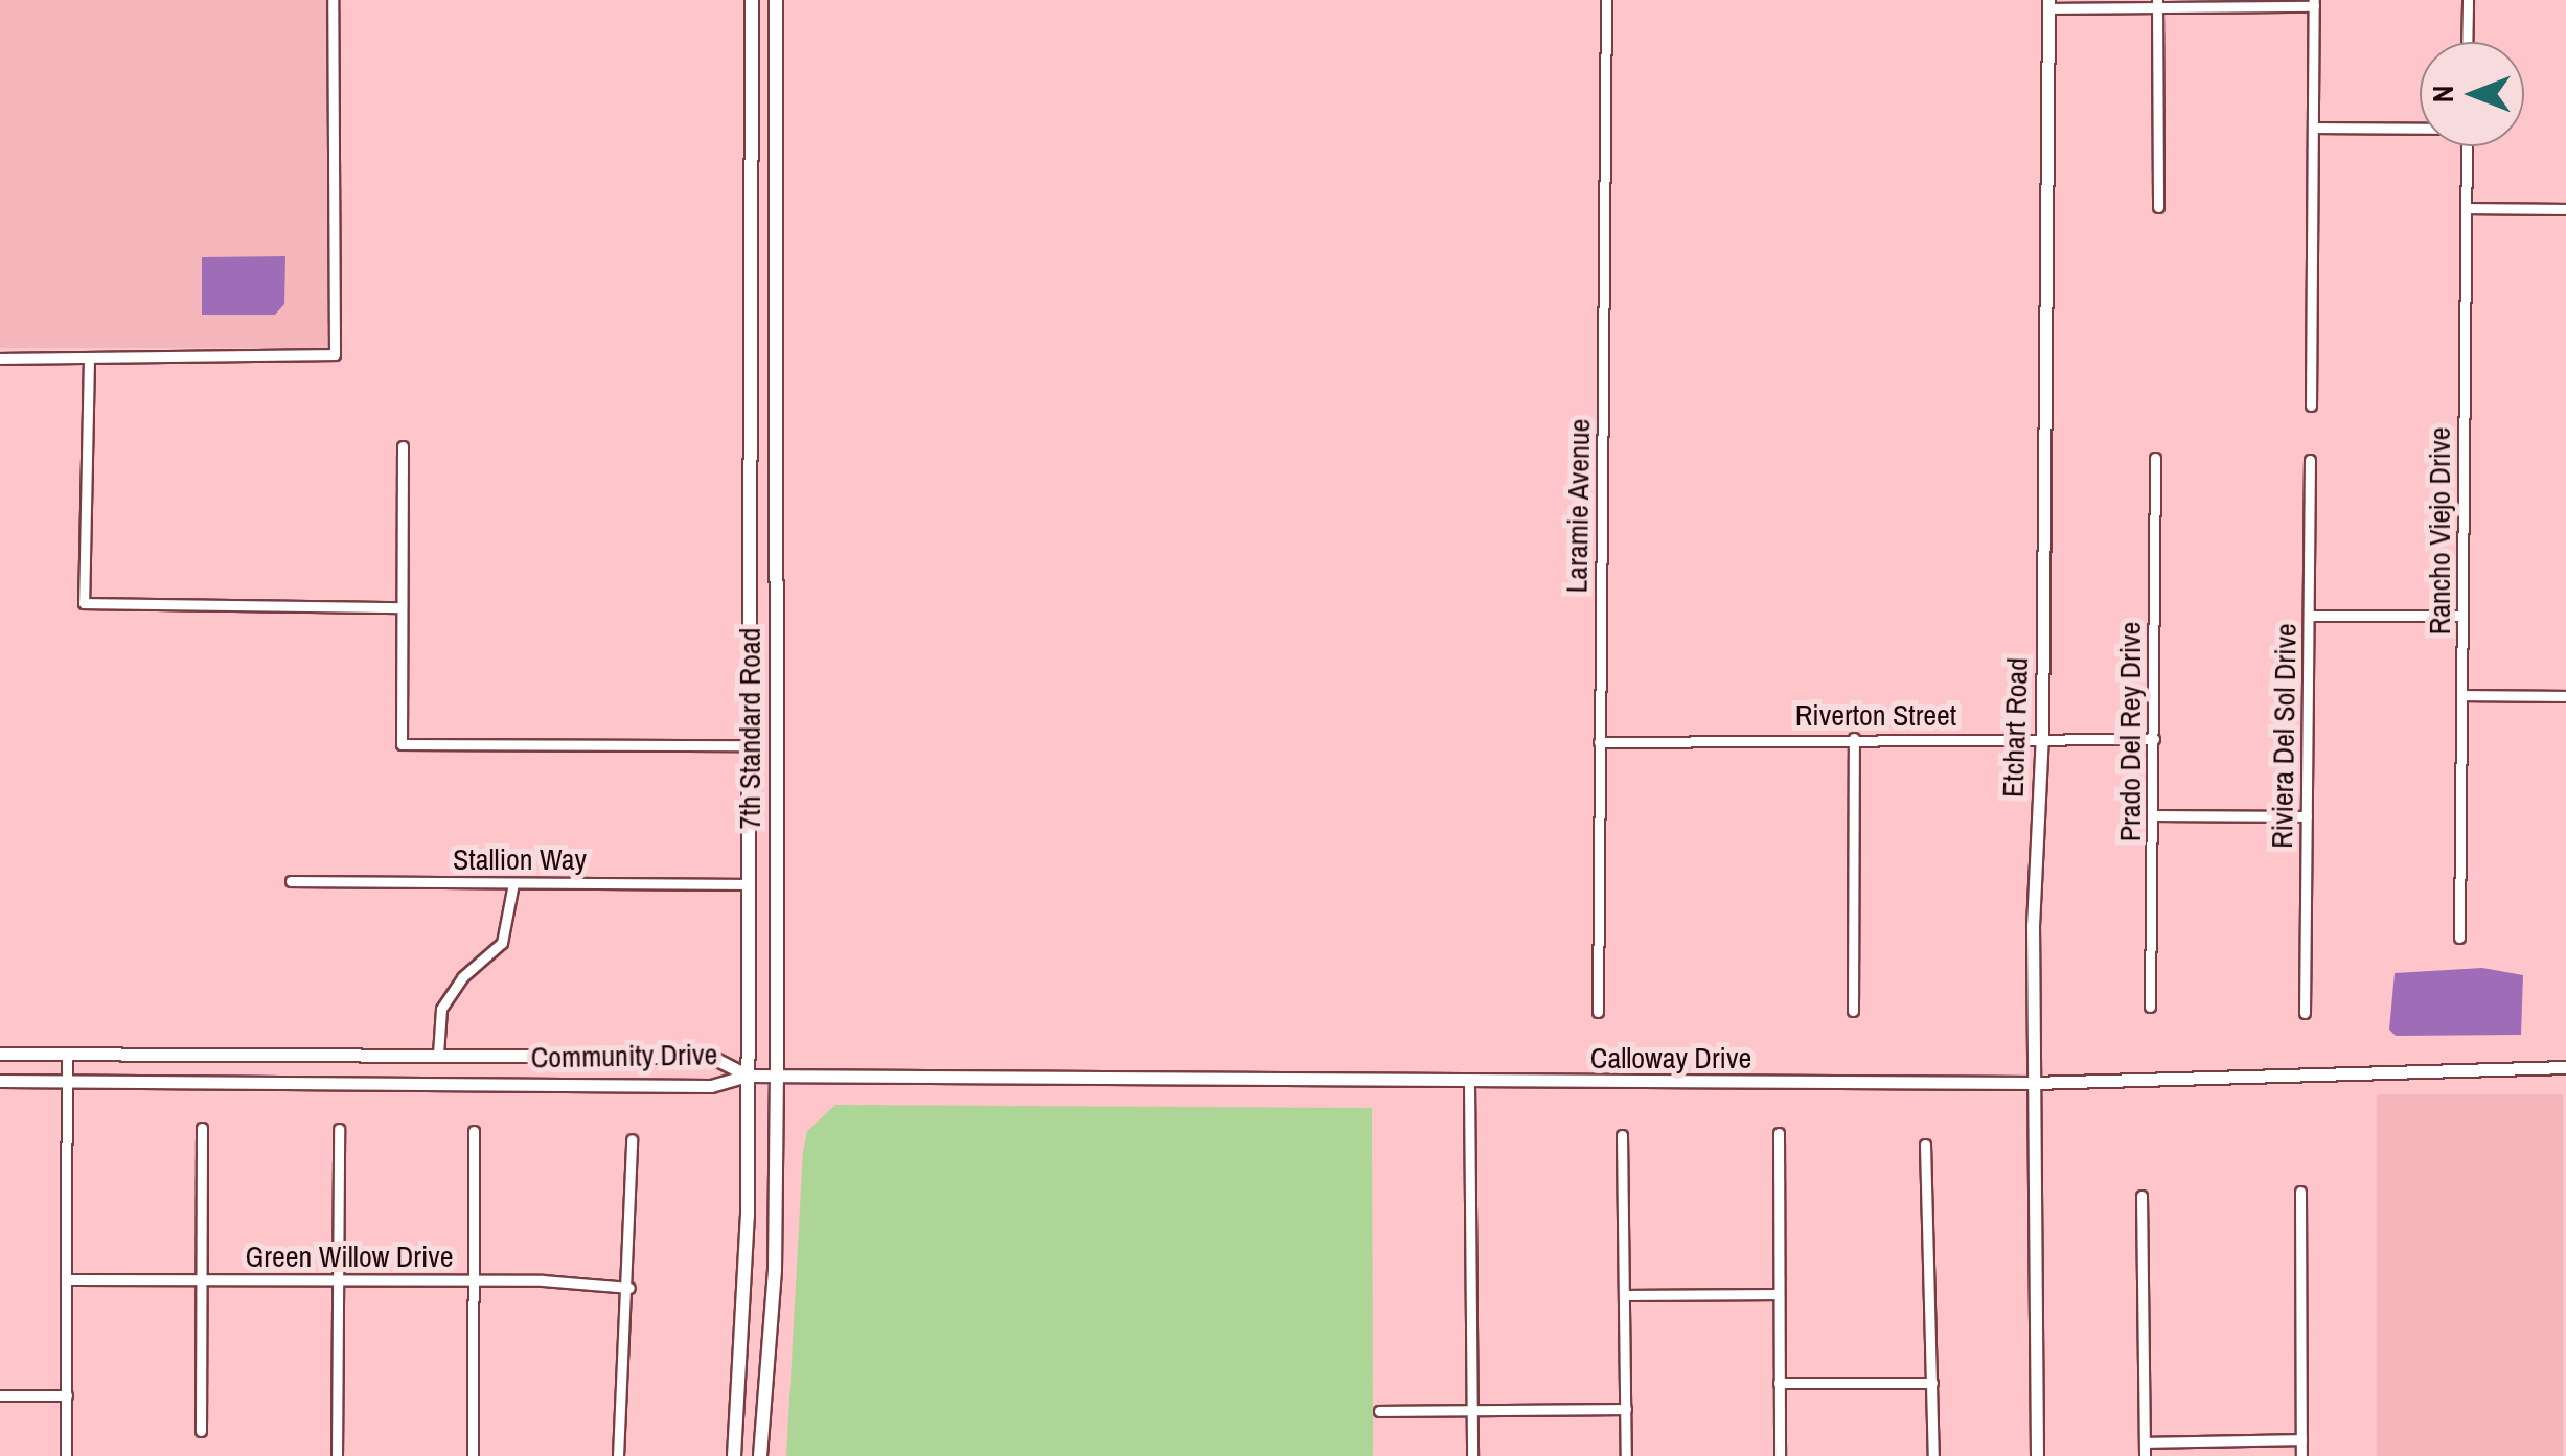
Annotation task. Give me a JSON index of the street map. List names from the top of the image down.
{
  "streets": {
    "main road": ["7th Standard Road"],
    "street": [
      "Laramie Avenue",
      "Rancho Viejo Drive",
      "Riverton Street",
      "Etchart Road",
      "Prado Del Rey Drive",
      "Riviera Del Sol Drive",
      "Stallion Way",
      "Community Drive",
      "Calloway Drive",
      "Green Willow Drive"
    ]
  },
  "crossings": [
    ["Laramie Avenue", "Riverton Street"],
    ["Riverton Street", "Etchart Road"],
    ["Riverton Street", "Prado Del Rey Drive"],
    ["Etchart Road", "Calloway Drive"],
    ["7th Standard Road", "Stallion Way"],
    ["7th Standard Road", "Community Drive"],
    ["7th Standard Road", "Calloway Drive"],
    ["Community Drive", "Calloway Drive"]
  ],
  "north": "left"
}
